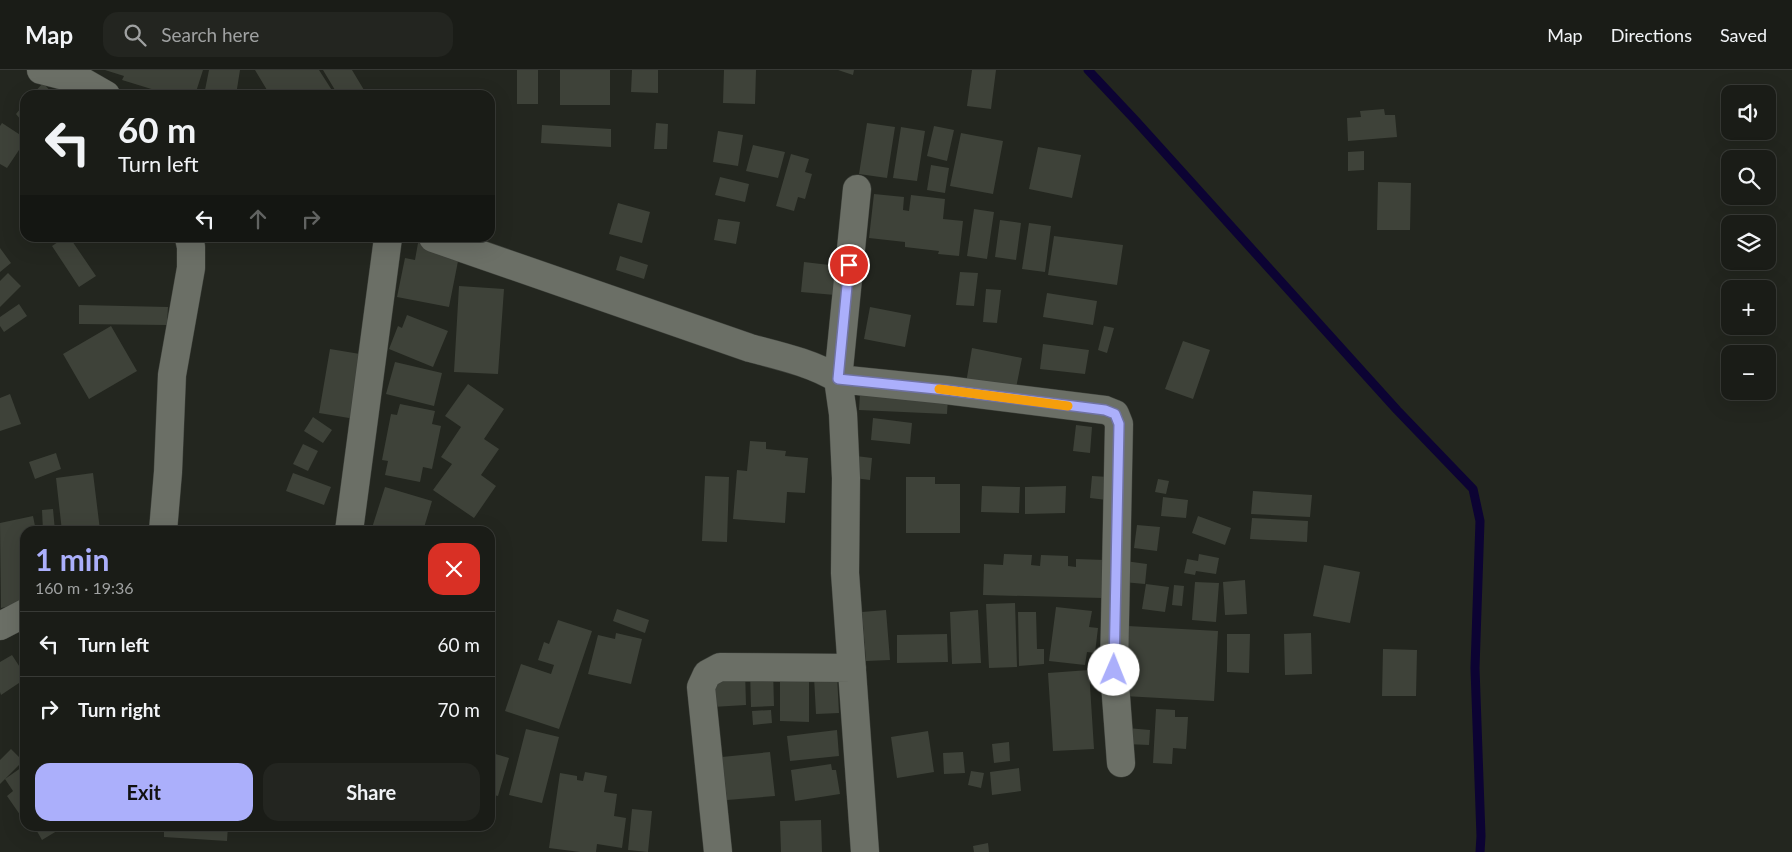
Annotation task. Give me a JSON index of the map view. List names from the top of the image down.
{
  "page": {
    "header": "Map",
    "search": "Search here",
    "nav": ["Map", "Directions", "Saved"],
    "map_buttons": ["+", "−"],
    "turn": ["60 m", "Turn left"],
    "heading": ["1 min", "160 m · 19:36"],
    "list": [
      {
        "name": "Turn left",
        "value": "60 m"
      },
      {
        "name": "Turn right",
        "value": "70 m"
      }
    ],
    "buttons": ["Exit", "Share"]
  }
}
